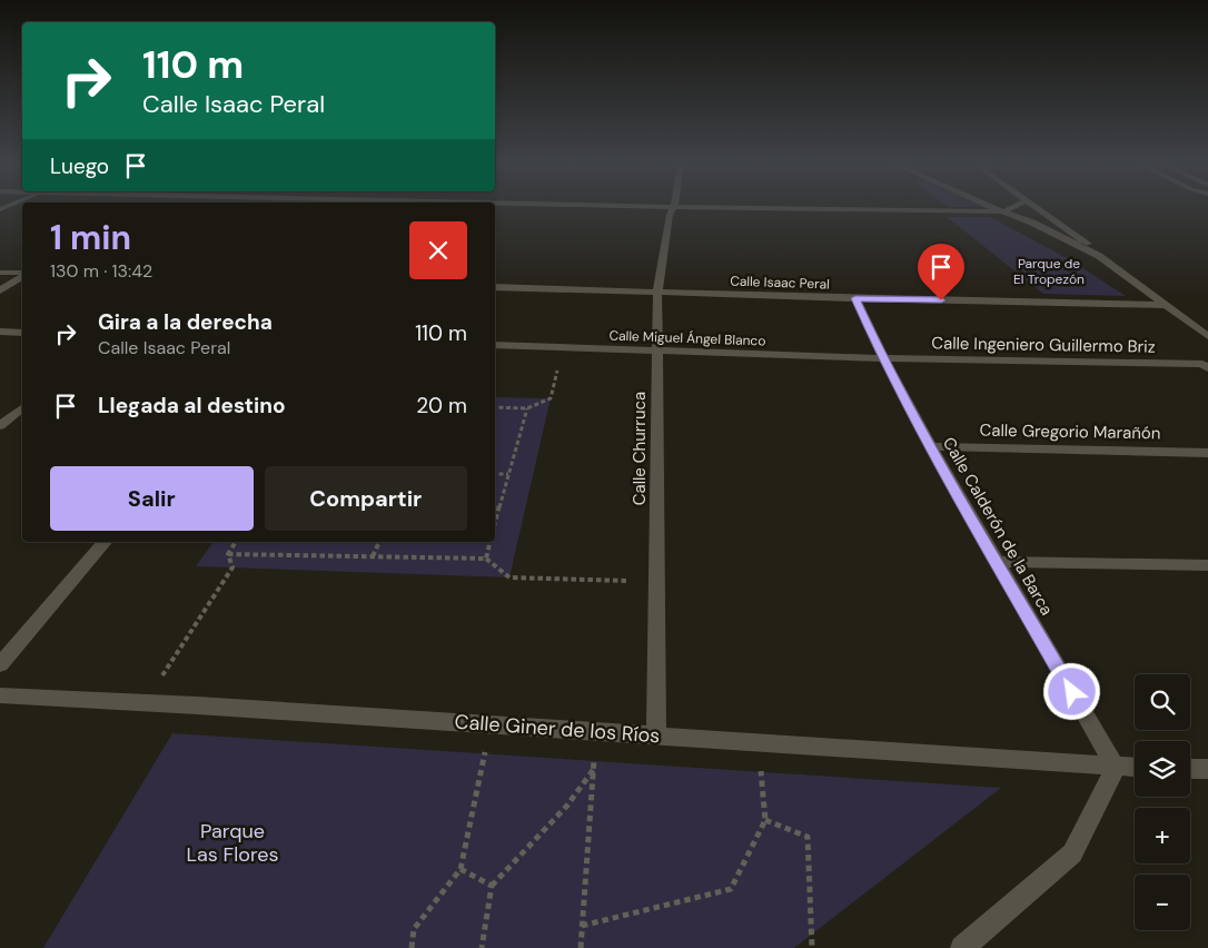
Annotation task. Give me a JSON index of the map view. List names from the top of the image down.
{
  "streets": {
    "street": [
      "Calle Isaac Peral",
      "Calle Miguel Ángel Blanco",
      "Calle Ingeniero Guillermo Briz",
      "Calle Gregorio Marañón",
      "Calle Churruca",
      "Calle Calderón de la Barca",
      "Calle Giner de los Ríos"
    ]
  },
  "crossings": [
    ["Calle Isaac Peral", "Calle Churruca"],
    ["Calle Isaac Peral", "Calle Calderón de la Barca"],
    ["Calle Miguel Ángel Blanco", "Calle Ingeniero Guillermo Briz"],
    ["Calle Miguel Ángel Blanco", "Calle Churruca"],
    ["Calle Miguel Ángel Blanco", "Calle Calderón de la Barca"],
    ["Calle Ingeniero Guillermo Briz", "Calle Calderón de la Barca"],
    ["Calle Gregorio Marañón", "Calle Calderón de la Barca"],
    ["Calle Churruca", "Calle Giner de los Ríos"],
    ["Calle Calderón de la Barca", "Calle Giner de los Ríos"]
  ],
  "parks": ["Parque de El Tropezón", "Parque Las Flores"],
  "page": {
    "turn": ["110 m", "Calle Isaac Peral"],
    "then": "Luego",
    "heading": ["1 min", "130 m · 13:42"],
    "list": [
      {
        "name": "Gira a la derecha",
        "note": "Calle Isaac Peral",
        "value": "110 m"
      },
      {
        "name": "Llegada al destino",
        "value": "20 m"
      }
    ],
    "buttons": ["Salir", "Compartir"],
    "map_buttons": ["+", "−"]
  }
}
